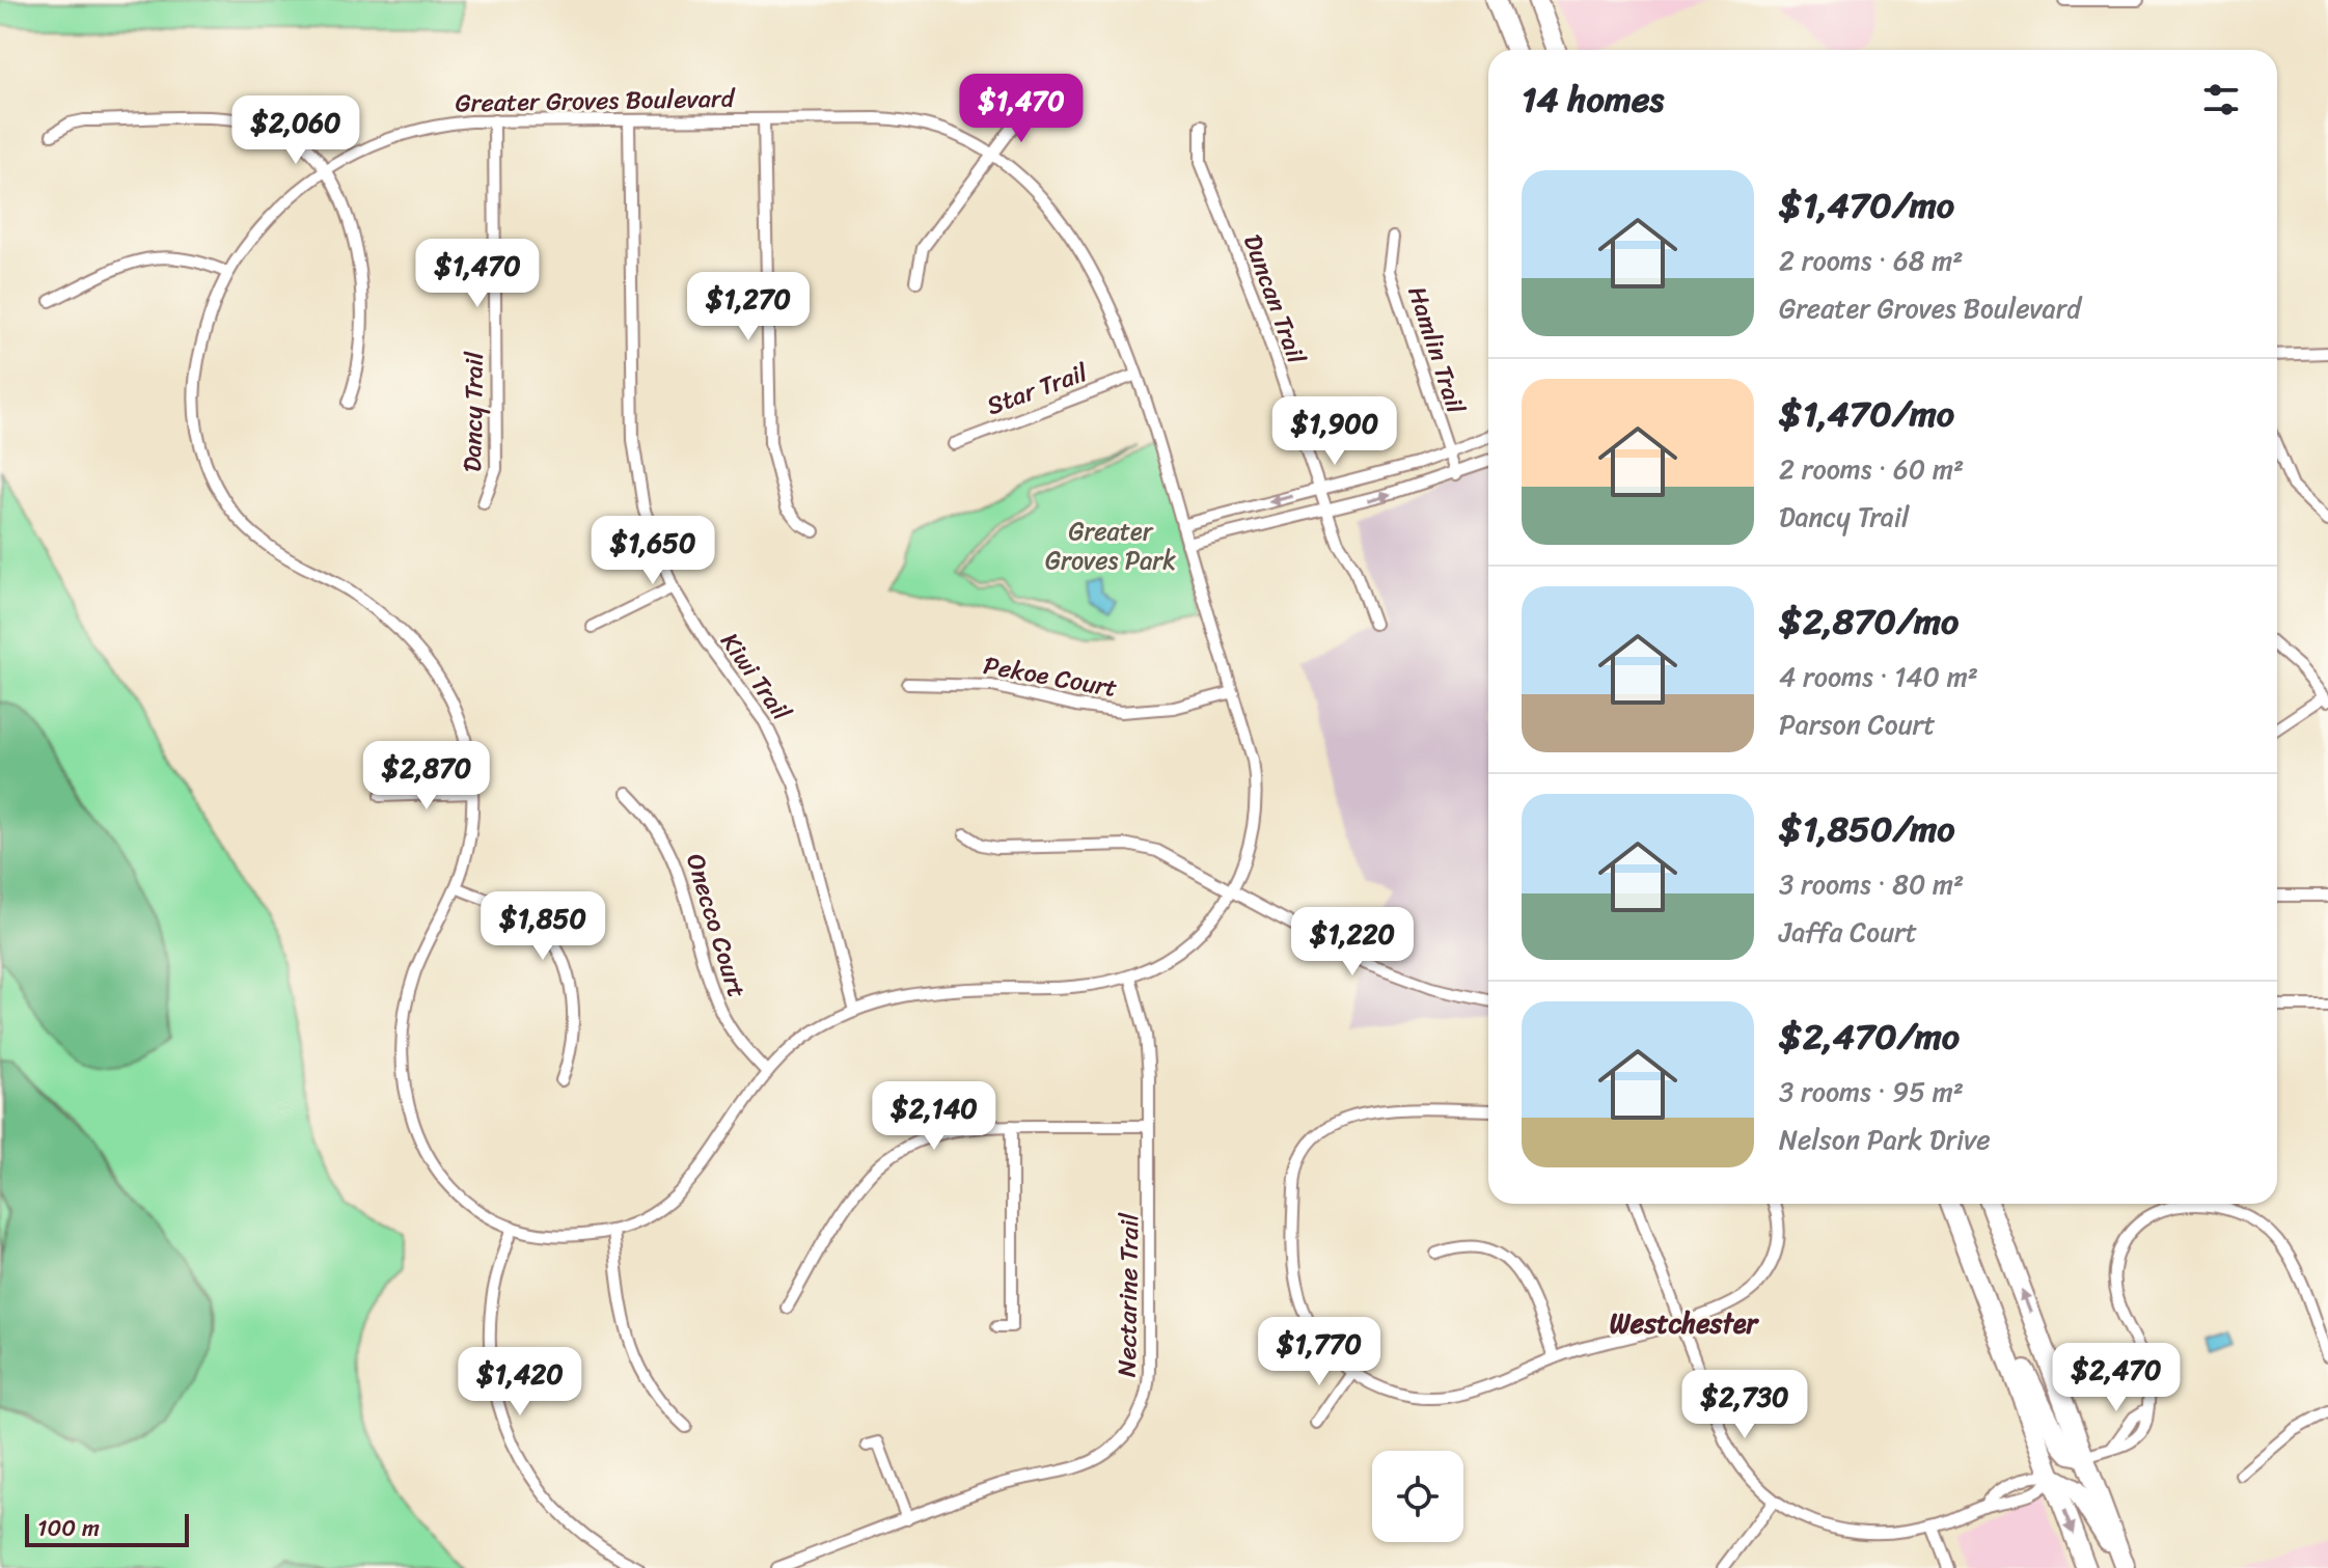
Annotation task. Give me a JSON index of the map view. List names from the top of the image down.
{
  "streets": {
    "street": [
      "Greater Groves Boulevard",
      "Duncan Trail",
      "Hamlin Trail",
      "Star Trail",
      "Dancy Trail",
      "Kiwi Trail",
      "Pekoe Court",
      "Onecco Court",
      "Nectarine Trail"
    ]
  },
  "crossings": [
    ["Greater Groves Boulevard", "Star Trail"],
    ["Greater Groves Boulevard", "Dancy Trail"],
    ["Greater Groves Boulevard", "Kiwi Trail"],
    ["Greater Groves Boulevard", "Pekoe Court"],
    ["Greater Groves Boulevard", "Onecco Court"],
    ["Greater Groves Boulevard", "Nectarine Trail"]
  ],
  "districts": ["Westchester"],
  "parks": ["Greater Groves Park"],
  "scale_bar": "100 m",
  "page": {
    "heading": "14 homes",
    "price": [
      "$1,470",
      "$2,060",
      "$1,470",
      "$1,270",
      "$1,900",
      "$1,650",
      "$2,870",
      "$1,850",
      "$1,220",
      "$2,140",
      "$1,770",
      "$2,470",
      "$1,420",
      "$2,730"
    ],
    "list": [
      {
        "name": "$1,470/mo",
        "note": "2 rooms · 68 m² · Greater Groves Boulevard"
      },
      {
        "name": "$1,470/mo",
        "note": "2 rooms · 60 m² · Dancy Trail"
      },
      {
        "name": "$2,870/mo",
        "note": "4 rooms · 140 m² · Parson Court"
      },
      {
        "name": "$1,850/mo",
        "note": "3 rooms · 80 m² · Jaffa Court"
      },
      {
        "name": "$2,470/mo",
        "note": "3 rooms · 95 m² · Nelson Park Drive"
      }
    ],
    "scale": "100 m"
  }
}
